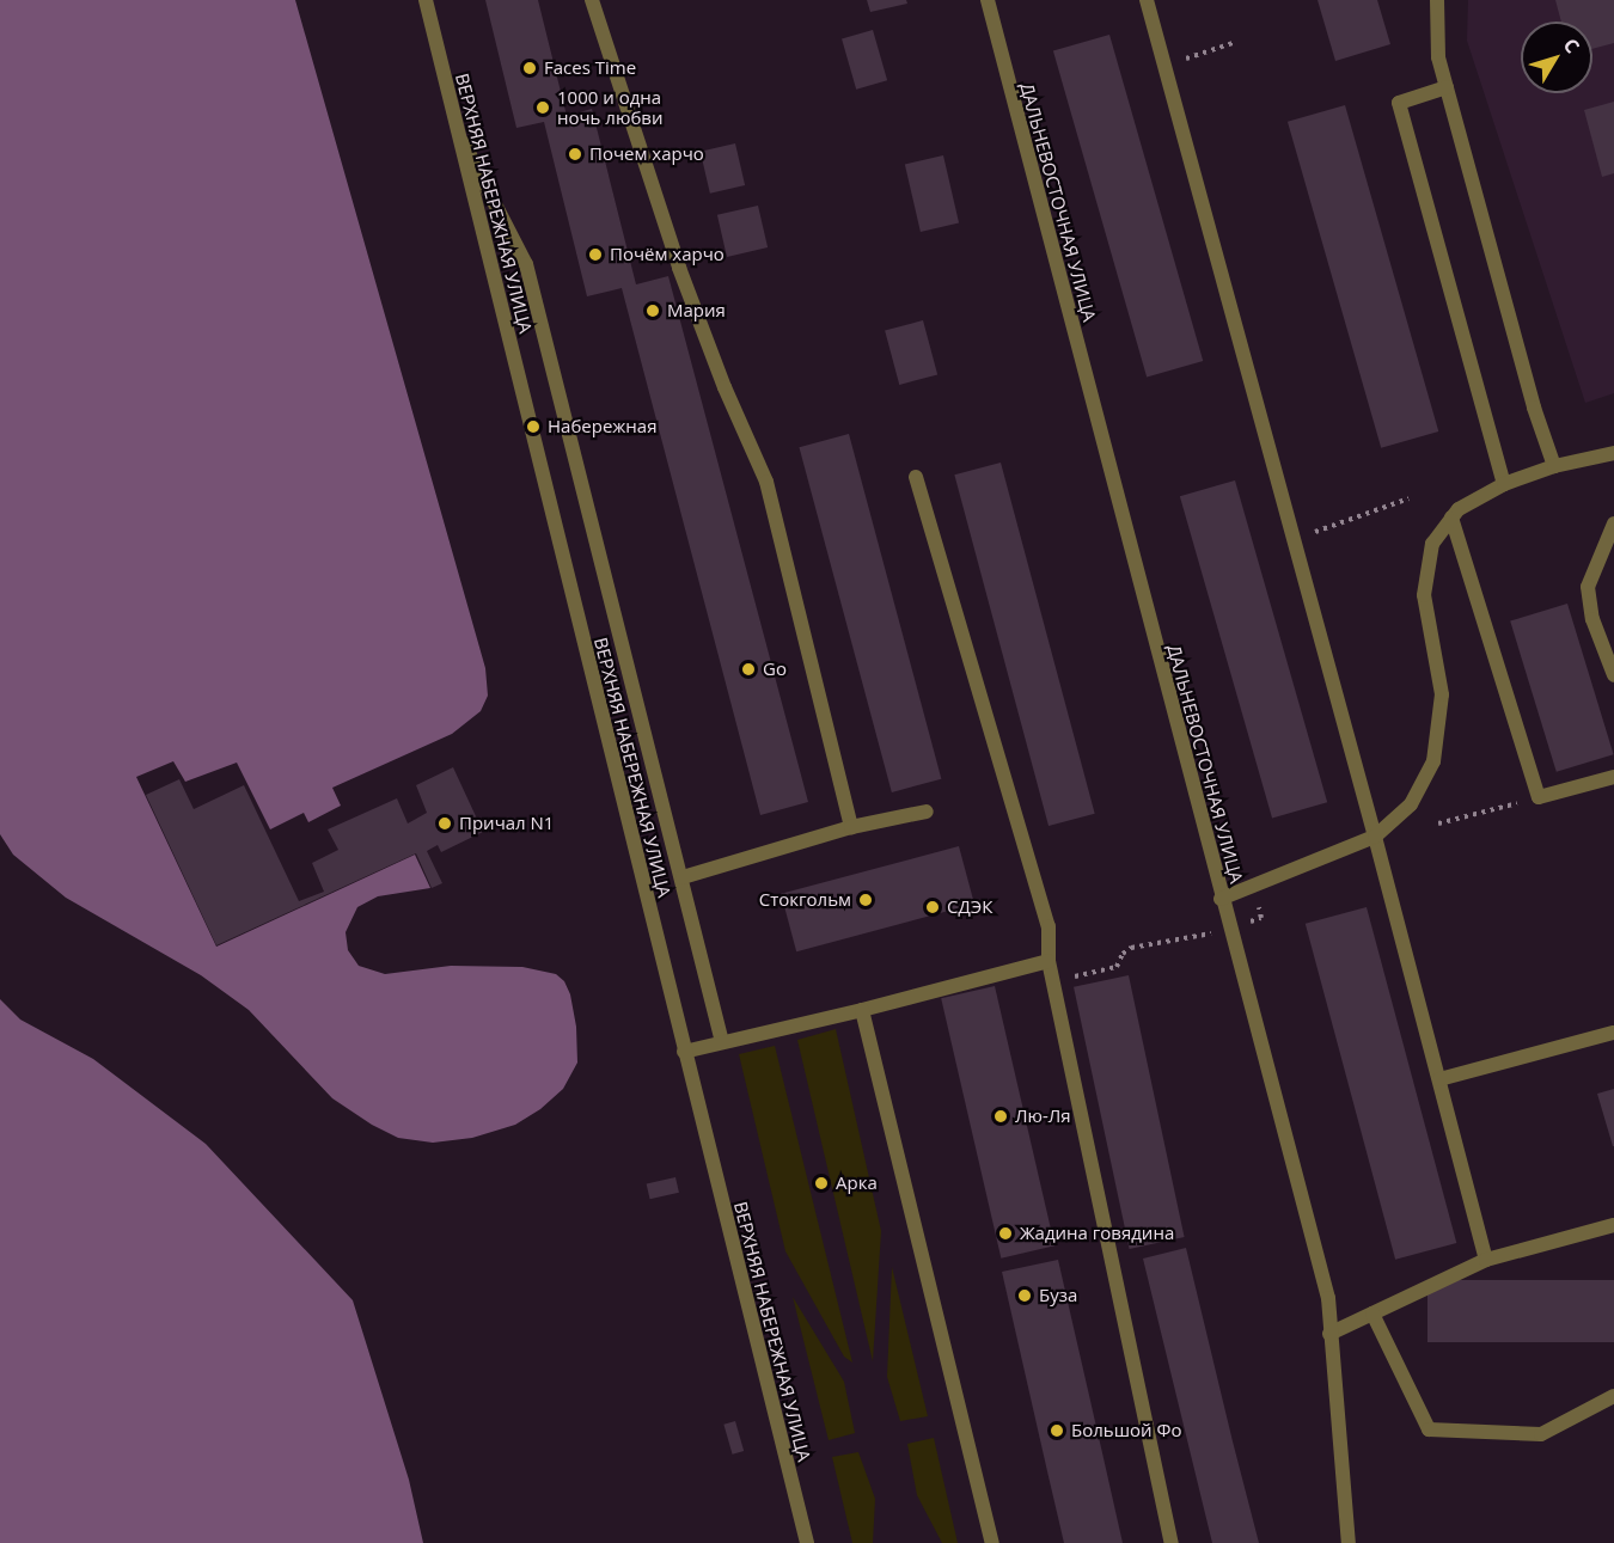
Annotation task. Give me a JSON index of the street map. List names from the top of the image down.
{
  "streets": {
    "street": ["ДАЛЬНЕВОСТОЧНАЯ УЛИЦА", "ВЕРХНЯЯ НАБЕРЕЖНАЯ УЛИЦА"]
  },
  "places": [
    "Faces Time",
    "1000 и одна ночь любви",
    "Почем харчо",
    "Почём харчо",
    "Мария",
    "Набережная",
    "Go",
    "Причал N1",
    "Стокгольм",
    "СДЭК",
    "Лю-Ля",
    "Арка",
    "Жадина говядина",
    "Буза",
    "Большой Фо"
  ],
  "north": "top right"
}
